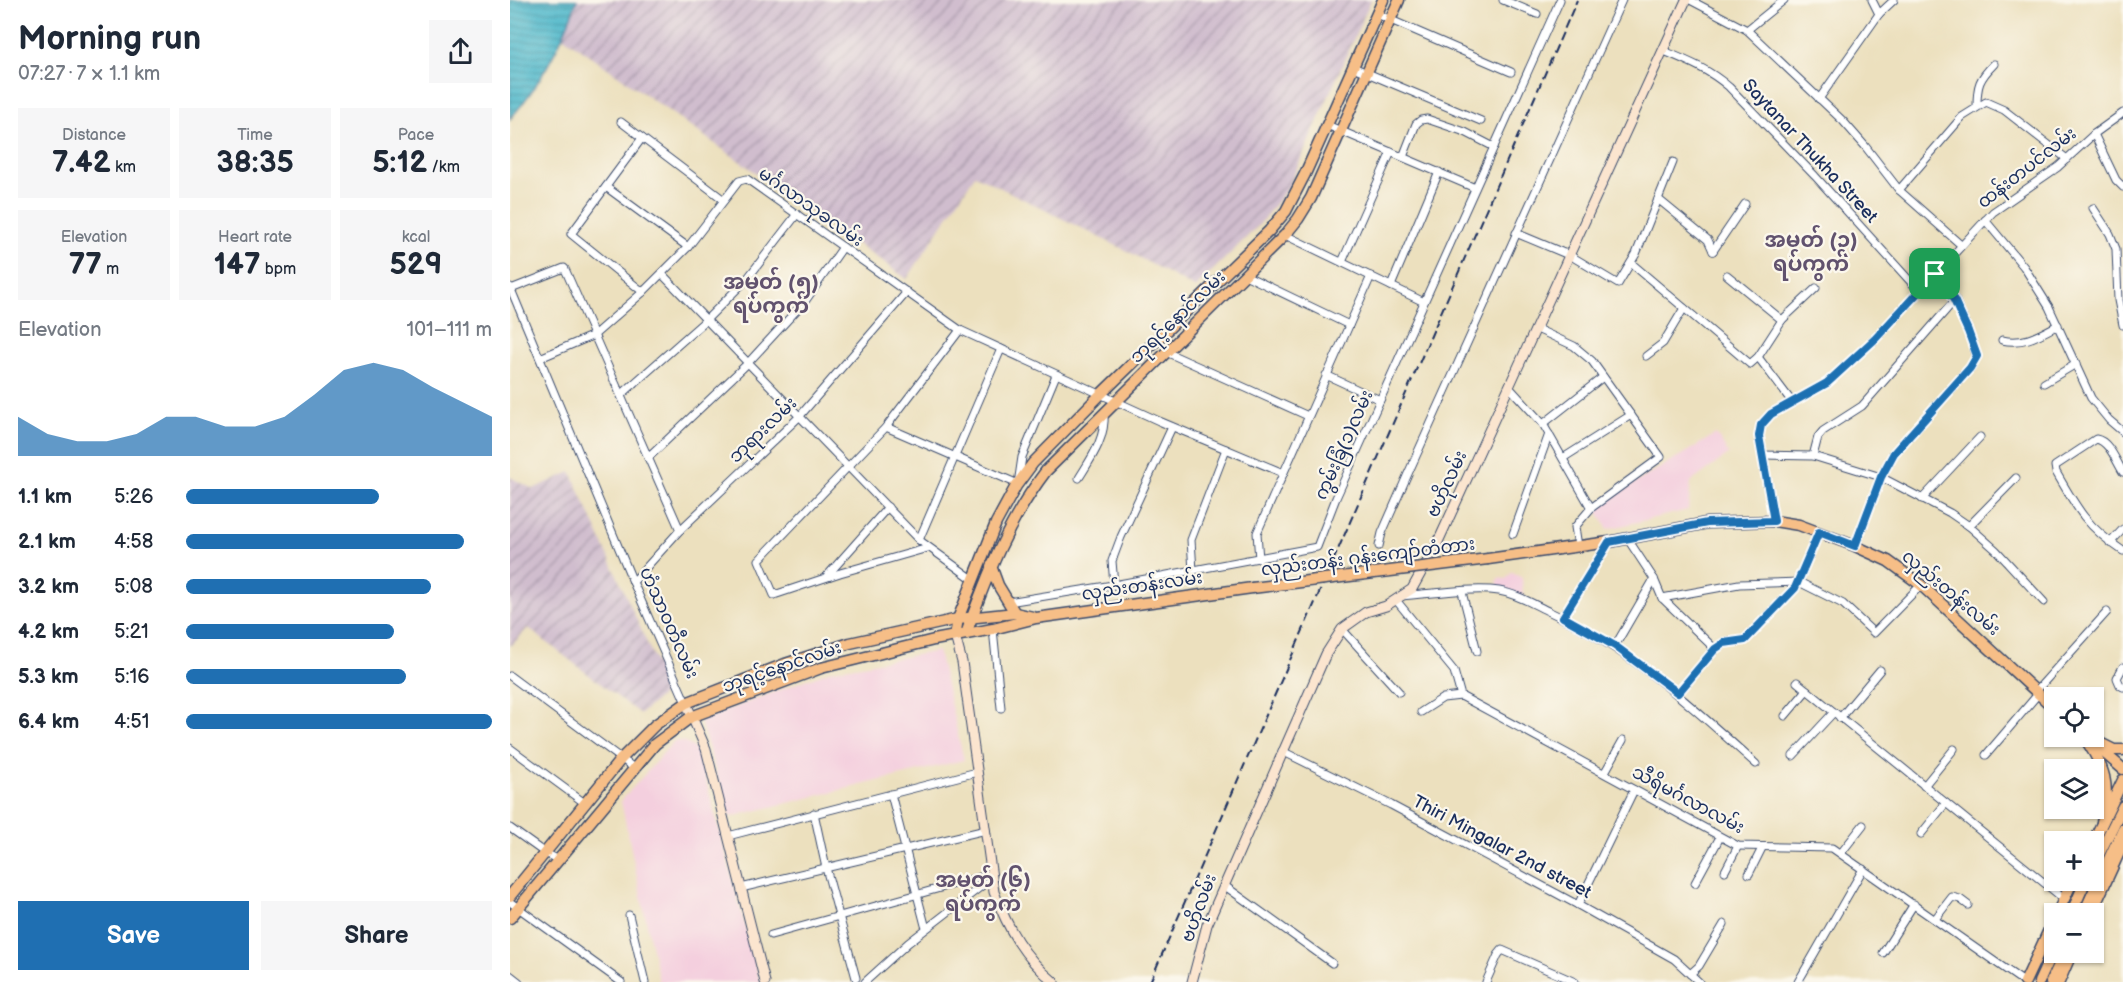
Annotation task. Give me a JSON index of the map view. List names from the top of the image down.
{
  "streets": {
    "main road": [
      "ဘုရင့်နောင်လမ်း",
      "ဗဟိုလမ်း",
      "လှည်းတန်း ဂုန်းကျော်တံတား",
      "လှည်းတန်းလမ်း",
      "ဟံသာဝတီလမ်း"
    ],
    "street": [
      "Saytanar Thukha Street",
      "ထန်းတပင်လမ်း",
      "မင်္ဂလာသုခလမ်း",
      "ဘုရားလမ်း",
      "ကွမ်းခြံ(၁)လမ်း",
      "သီရိမင်္ဂလာလမ်း",
      "Thiri Mingalar 2nd street"
    ]
  },
  "crossings": [
    ["Saytanar Thukha Street", "ထန်းတပင်လမ်း"],
    ["Saytanar Thukha Street", "ဗဟိုလမ်း"],
    ["ထန်းတပင်လမ်း", "လှည်းတန်းလမ်း"],
    ["မင်္ဂလာသုခလမ်း", "ဘုရင့်နောင်လမ်း"],
    ["မင်္ဂလာသုခလမ်း", "ဘုရားလမ်း"],
    ["မင်္ဂလာသုခလမ်း", "ဟံသာဝတီလမ်း"],
    ["ဘုရင့်နောင်လမ်း", "လှည်းတန်းလမ်း"],
    ["ဘုရင့်နောင်လမ်း", "ဟံသာဝတီလမ်း"],
    ["ဘုရားလမ်း", "ဟံသာဝတီလမ်း"],
    ["ဗဟိုလမ်း", "Thiri Mingalar 2nd street"],
    ["လှည်းတန်း ဂုန်းကျော်တံတား", "လှည်းတန်းလမ်း"],
    ["လှည်းတန်းလမ်း", "ဟံသာဝတီလမ်း"]
  ],
  "districts": ["အမှတ် (၃) ရပ်ကွက်", "အမှတ် (၅) ရပ်ကွက်", "အမှတ် (၆) ရပ်ကွက်"],
  "page": {
    "heading": ["Morning run", "07:27 · 7 × 1.1 km"],
    "stats": [
      ["Distance", "7.42 km"],
      ["Time", "38:35"],
      ["Pace", "5:12 /km"],
      ["Elevation", "77 m"],
      ["Heart rate", "147 bpm"],
      ["kcal", "529"]
    ],
    "chart": ["Elevation", "101–111 m"],
    "list": [
      {
        "name": "1.1 km",
        "note": "5:26"
      },
      {
        "name": "2.1 km",
        "note": "4:58"
      },
      {
        "name": "3.2 km",
        "note": "5:08"
      },
      {
        "name": "4.2 km",
        "note": "5:21"
      },
      {
        "name": "5.3 km",
        "note": "5:16"
      },
      {
        "name": "6.4 km",
        "note": "4:51"
      }
    ],
    "map_buttons": ["+", "−"],
    "buttons": ["Save", "Share"]
  }
}
